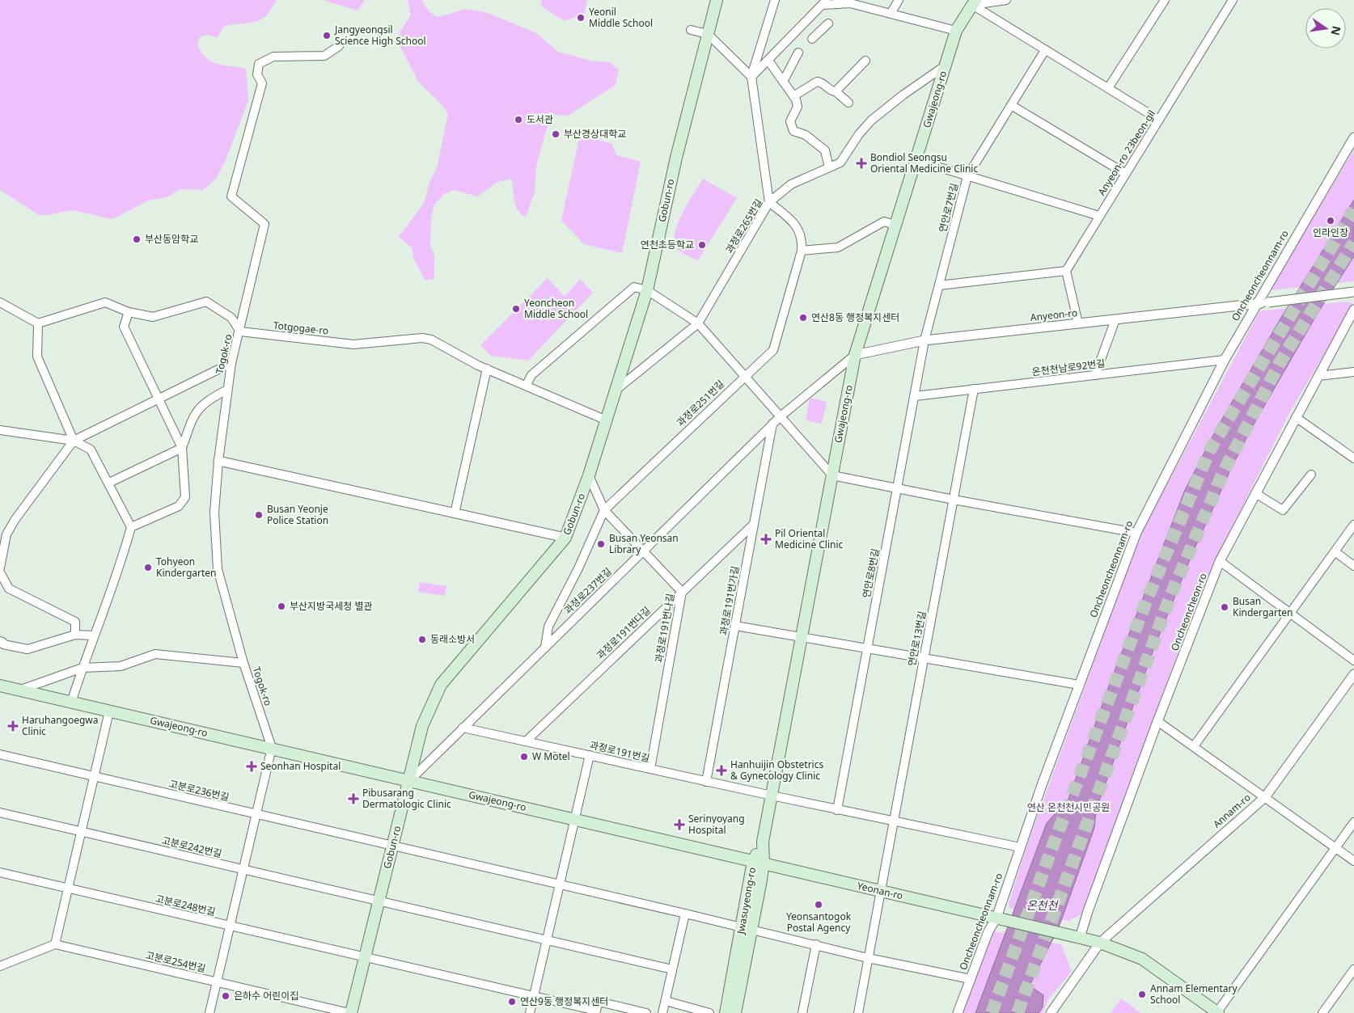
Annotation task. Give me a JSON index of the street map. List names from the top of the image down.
{
  "streets": {
    "main road": [
      "Gwajeong-ro",
      "Gobun-ro",
      "Yeonan-ro",
      "Jwasuyeong-ro"
    ],
    "street": [
      "Anyeon-ro 23beon-gil",
      "연안로7번길",
      "과정로265번길",
      "Oncheoncheonnam-ro",
      "Anyeon-ro",
      "Totgogae-ro",
      "Togok-ro",
      "온천천남로92번길",
      "과정로251번길",
      "연안로8번길",
      "과정로237번길",
      "과정로191번가길",
      "Oncheoncheon-ro",
      "과정로191번나길",
      "과정로191번다길",
      "연안로13번길",
      "과정로191번길",
      "고분로236번길",
      "Annam-ro",
      "고분로242번길",
      "고분로248번길",
      "고분로254번길"
    ]
  },
  "crossings": [
    ["Gwajeong-ro", "Gobun-ro"],
    ["Gwajeong-ro", "과정로265번길"],
    ["Gwajeong-ro", "Anyeon-ro"],
    ["Gwajeong-ro", "Togok-ro"],
    ["Gwajeong-ro", "과정로237번길"],
    ["Gwajeong-ro", "과정로191번길"],
    ["Gwajeong-ro", "Yeonan-ro"],
    ["Gwajeong-ro", "Jwasuyeong-ro"],
    ["Gobun-ro", "과정로265번길"],
    ["Gobun-ro", "Totgogae-ro"],
    ["Gobun-ro", "과정로237번길"],
    ["Gobun-ro", "과정로191번나길"],
    ["Gobun-ro", "고분로236번길"],
    ["Gobun-ro", "고분로242번길"],
    ["Gobun-ro", "고분로248번길"],
    ["Gobun-ro", "고분로254번길"],
    ["연안로7번길", "Anyeon-ro"],
    ["연안로7번길", "연안로8번길"],
    ["Oncheoncheonnam-ro", "Anyeon-ro"],
    ["Oncheoncheonnam-ro", "온천천남로92번길"],
    ["Oncheoncheonnam-ro", "과정로191번길"],
    ["Oncheoncheonnam-ro", "고분로236번길"],
    ["Oncheoncheonnam-ro", "Yeonan-ro"],
    ["Anyeon-ro", "연안로8번길"],
    ["Anyeon-ro", "과정로237번길"],
    ["Totgogae-ro", "Togok-ro"],
    ["온천천남로92번길", "연안로8번길"],
    ["온천천남로92번길", "연안로13번길"],
    ["과정로251번길", "과정로237번길"],
    ["과정로251번길", "과정로191번나길"],
    ["연안로8번길", "과정로191번길"],
    ["과정로237번길", "과정로191번가길"],
    ["과정로237번길", "과정로191번나길"],
    ["과정로237번길", "과정로191번길"],
    ["과정로191번가길", "과정로191번다길"],
    ["과정로191번가길", "과정로191번길"],
    ["Oncheoncheon-ro", "Yeonan-ro"],
    ["과정로191번나길", "과정로191번다길"],
    ["과정로191번나길", "과정로191번길"],
    ["과정로191번다길", "과정로191번길"],
    ["연안로13번길", "과정로191번길"],
    ["연안로13번길", "고분로236번길"],
    ["연안로13번길", "Yeonan-ro"],
    ["고분로236번길", "Jwasuyeong-ro"],
    ["Yeonan-ro", "Jwasuyeong-ro"]
  ],
  "water": ["온천천"],
  "parks": ["연산 온천천시민공원"],
  "places": {
    "other": [
      "Yeonil Middle School",
      "Jangyeongsil Science High School",
      "도서관",
      "부산경상대학교",
      "인라인장",
      "부산동암학교",
      "연천초등학교",
      "Yeoncheon Middle School",
      "연산8동 행정복지센터",
      "Busan Yeonje Police Station",
      "Busan Yeonsan Library",
      "Tohyeon Kindergarten",
      "부산지방국세청 별관",
      "Busan Kindergarten",
      "동래소방서",
      "W Motel",
      "Yeonsantogok Postal Agency",
      "Annam Elementary School",
      "은하수 어린이집",
      "연산9동 행정복지센터"
    ],
    "health": [
      "Bondiol Seongsu Oriental Medicine Clinic",
      "Pil Oriental Medicine Clinic",
      "Haruhangoegwa Clinic",
      "Seonhan Hospital",
      "Hanhuijin Obstetrics & Gynecology Clinic",
      "Pibusarang Dermatologic Clinic",
      "Serinyoyang Hospital"
    ]
  },
  "north": "right"
}
